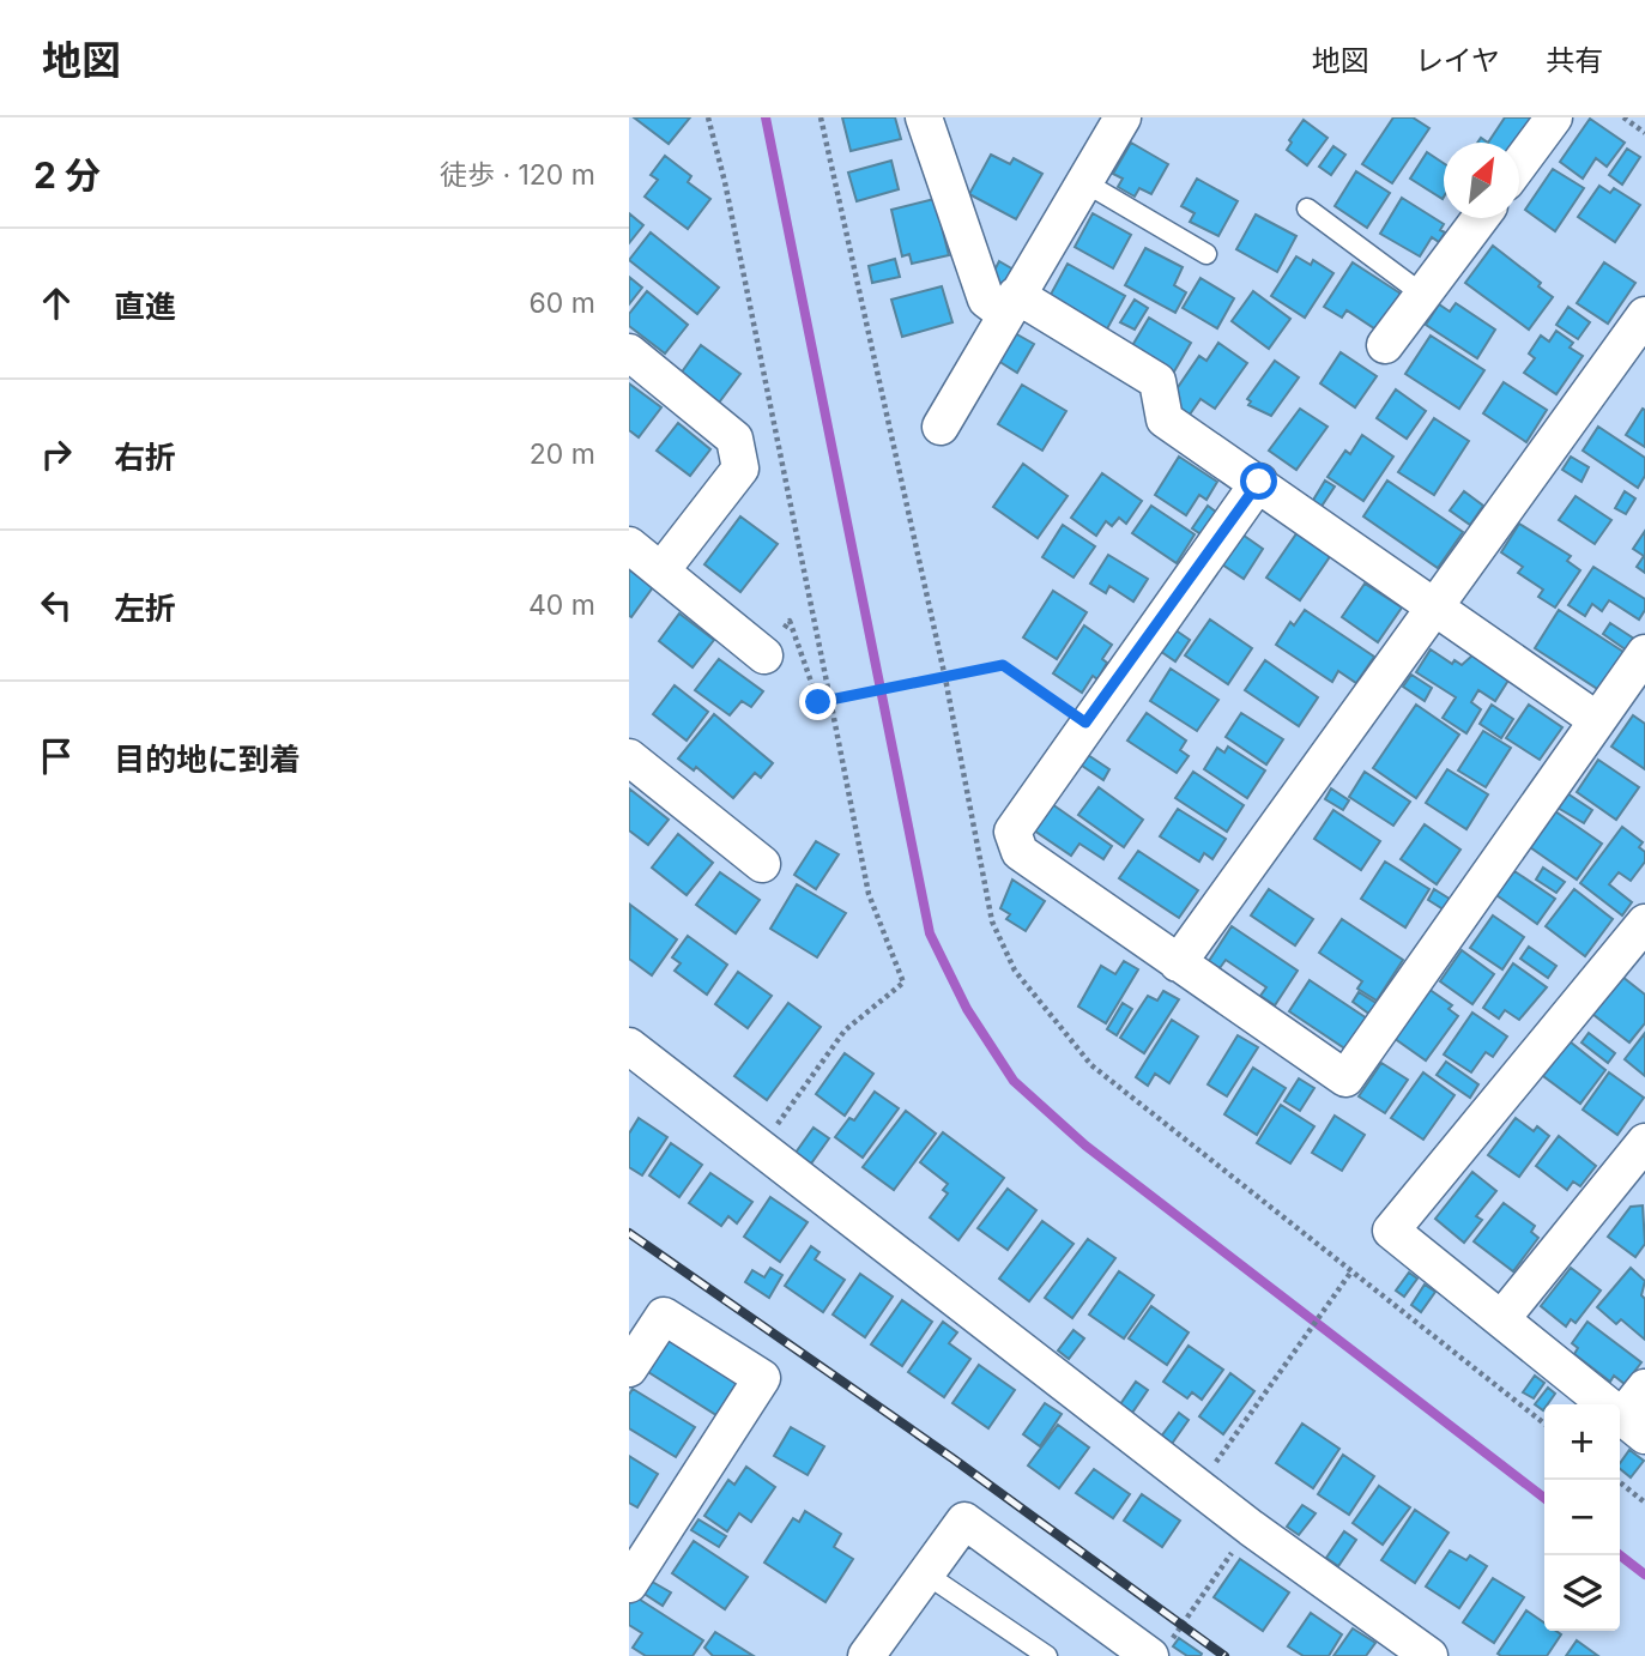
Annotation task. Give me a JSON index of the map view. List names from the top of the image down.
{
  "north": "top right",
  "page": {
    "header": "地図",
    "nav": ["地図", "レイヤ", "共有"],
    "heading": ["2 分", "徒歩 · 120 m"],
    "list": [
      ["直進", "60 m"],
      ["右折", "20 m"],
      ["左折", "40 m"],
      "目的地に到着"
    ],
    "map_buttons": ["+", "−"]
  }
}
